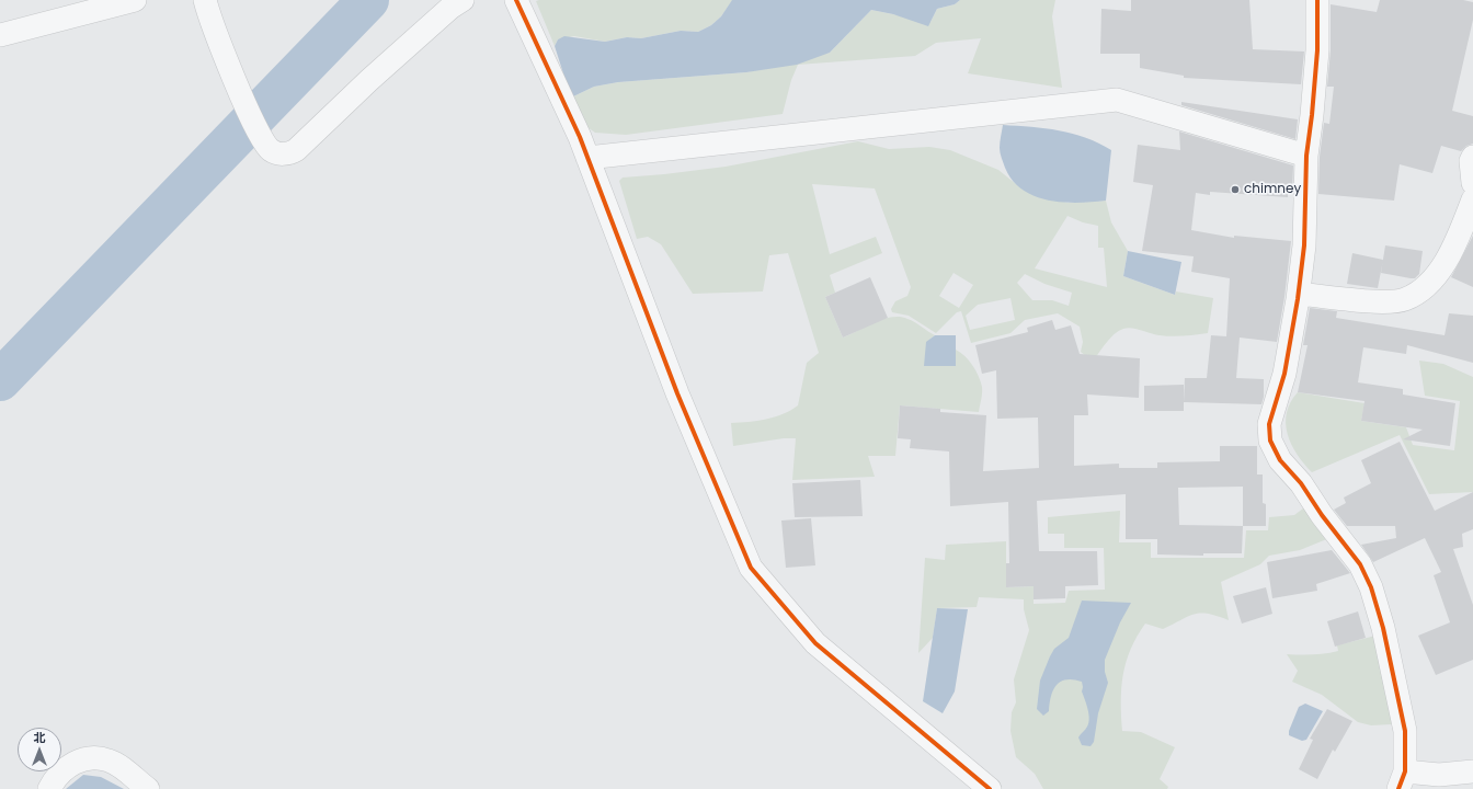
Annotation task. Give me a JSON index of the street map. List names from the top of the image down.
{
  "places": ["chimney"],
  "north": "top"
}
